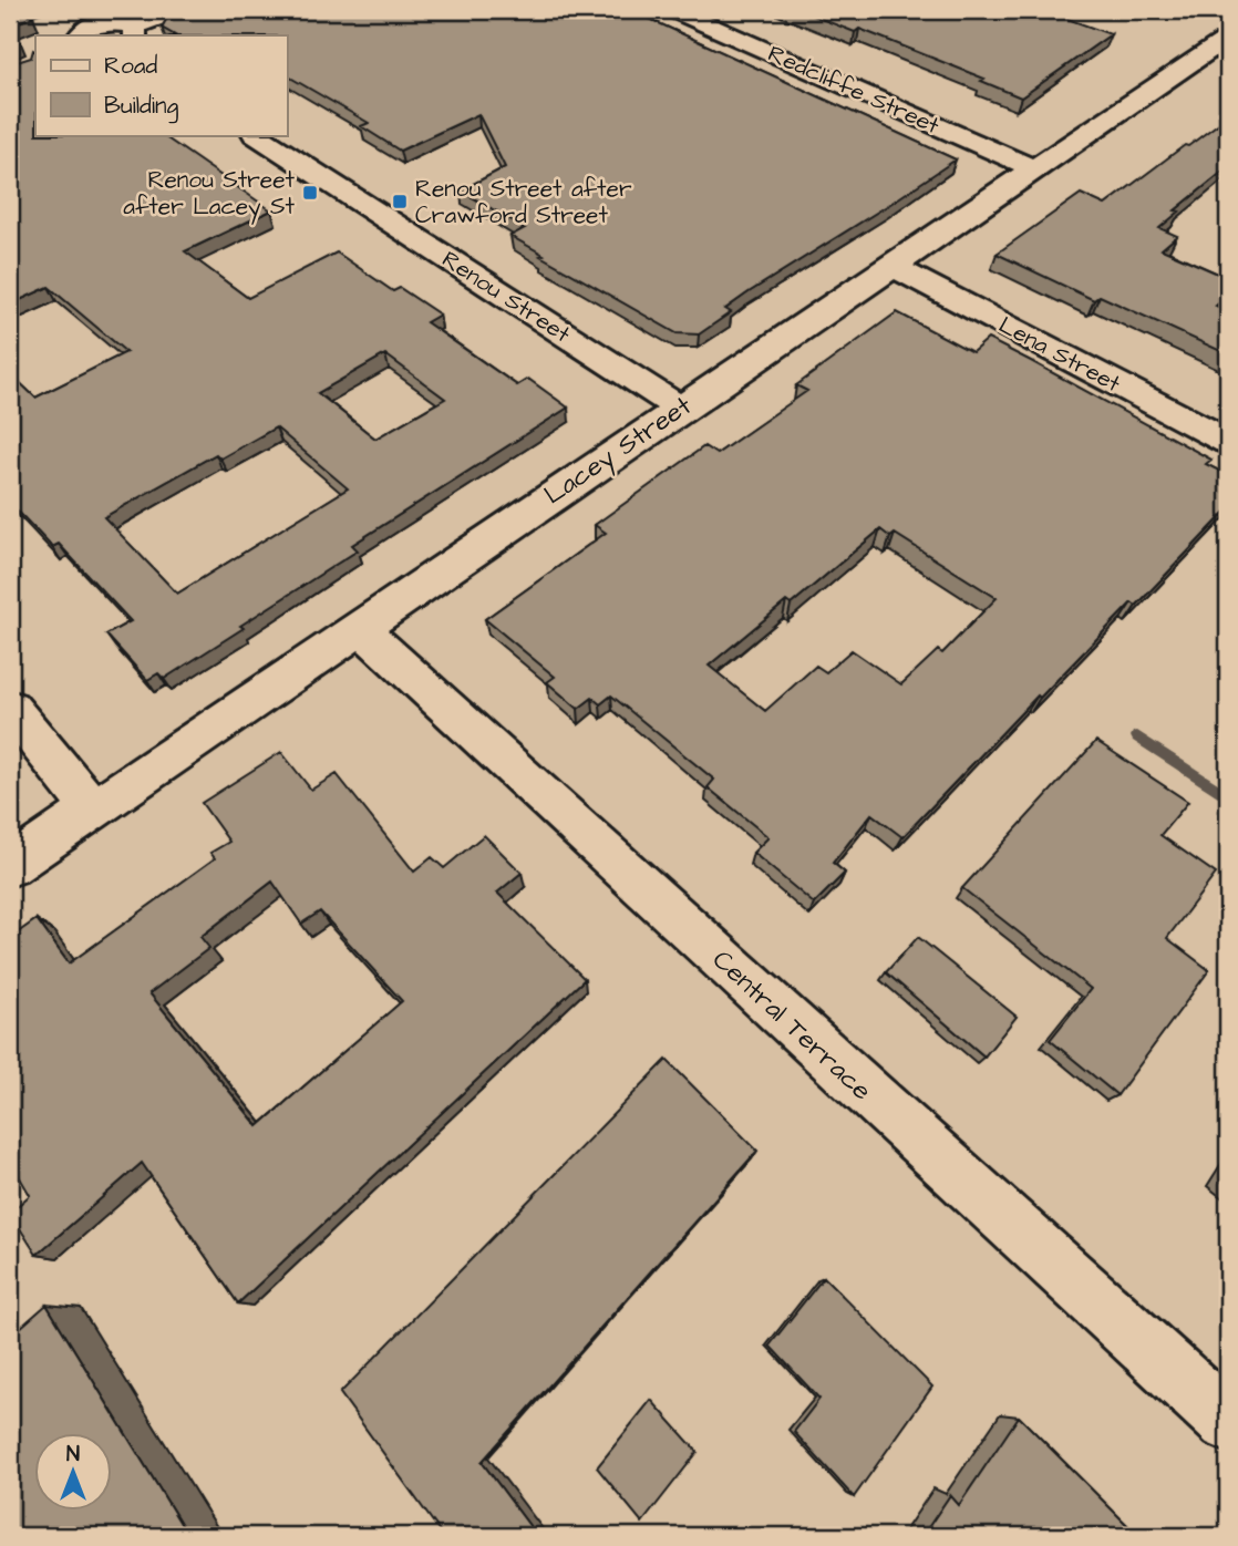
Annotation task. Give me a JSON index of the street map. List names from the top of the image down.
{
  "streets": {
    "street": [
      "Redcliffe Street",
      "Renou Street",
      "Lena Street",
      "Lacey Street",
      "Central Terrace"
    ]
  },
  "crossings": [
    ["Redcliffe Street", "Lacey Street"],
    ["Renou Street", "Lacey Street"],
    ["Lena Street", "Lacey Street"],
    ["Lacey Street", "Central Terrace"]
  ],
  "places": {
    "transit": ["Renou Street after Lacey St", "Renou Street after Crawford Street"]
  },
  "legend": ["Road", "Building"],
  "north": "top"
}
